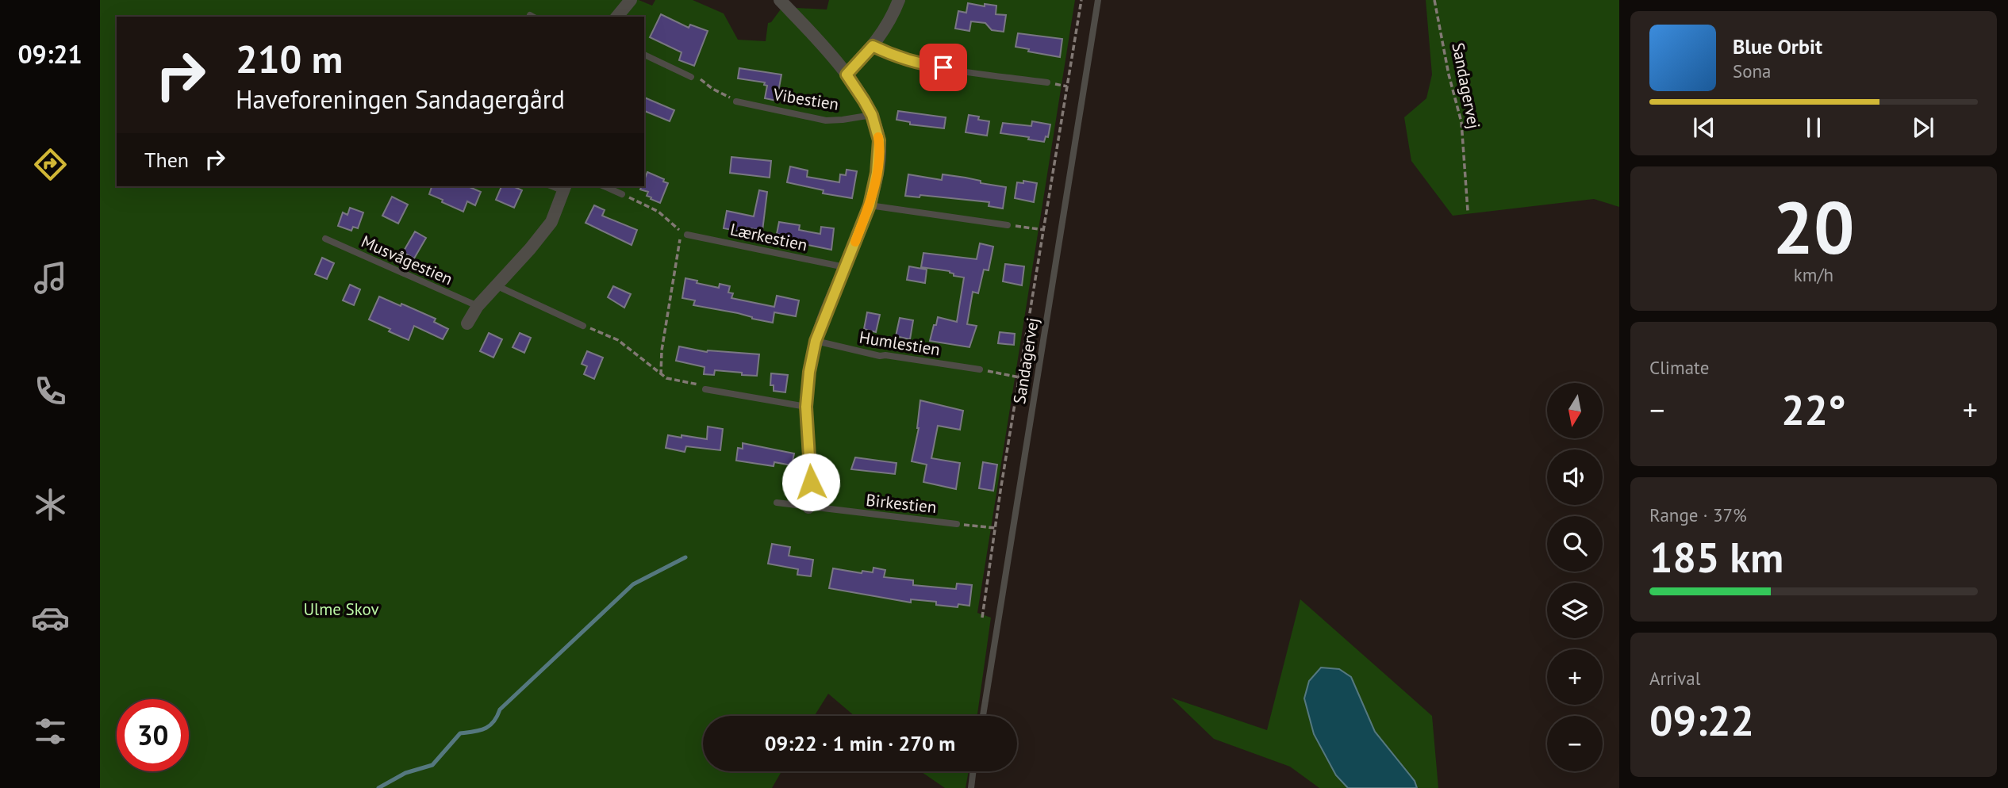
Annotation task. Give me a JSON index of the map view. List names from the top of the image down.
{
  "streets": {
    "lane": [
      "Sandagervej",
      "Vibestien",
      "Lærkestien",
      "Musvågestien",
      "Humlestien",
      "Birkestien"
    ]
  },
  "parks": ["Ulme Skov"],
  "north": "bottom",
  "page": {
    "tabs": "09:21",
    "turn": ["210 m", "Haveforeningen Sandagergård"],
    "song": ["Blue Orbit", "Sona"],
    "then": "Then",
    "tile": [
      ["20", "km/h"],
      "Climate",
      ["Range · 37%", "185 km"],
      ["Arrival", "09:22"]
    ],
    "map_buttons": ["+", "−"],
    "heat": ["−", "22°", "+"],
    "limit": "30",
    "trip": "09:22 · 1 min · 270 m"
  }
}
